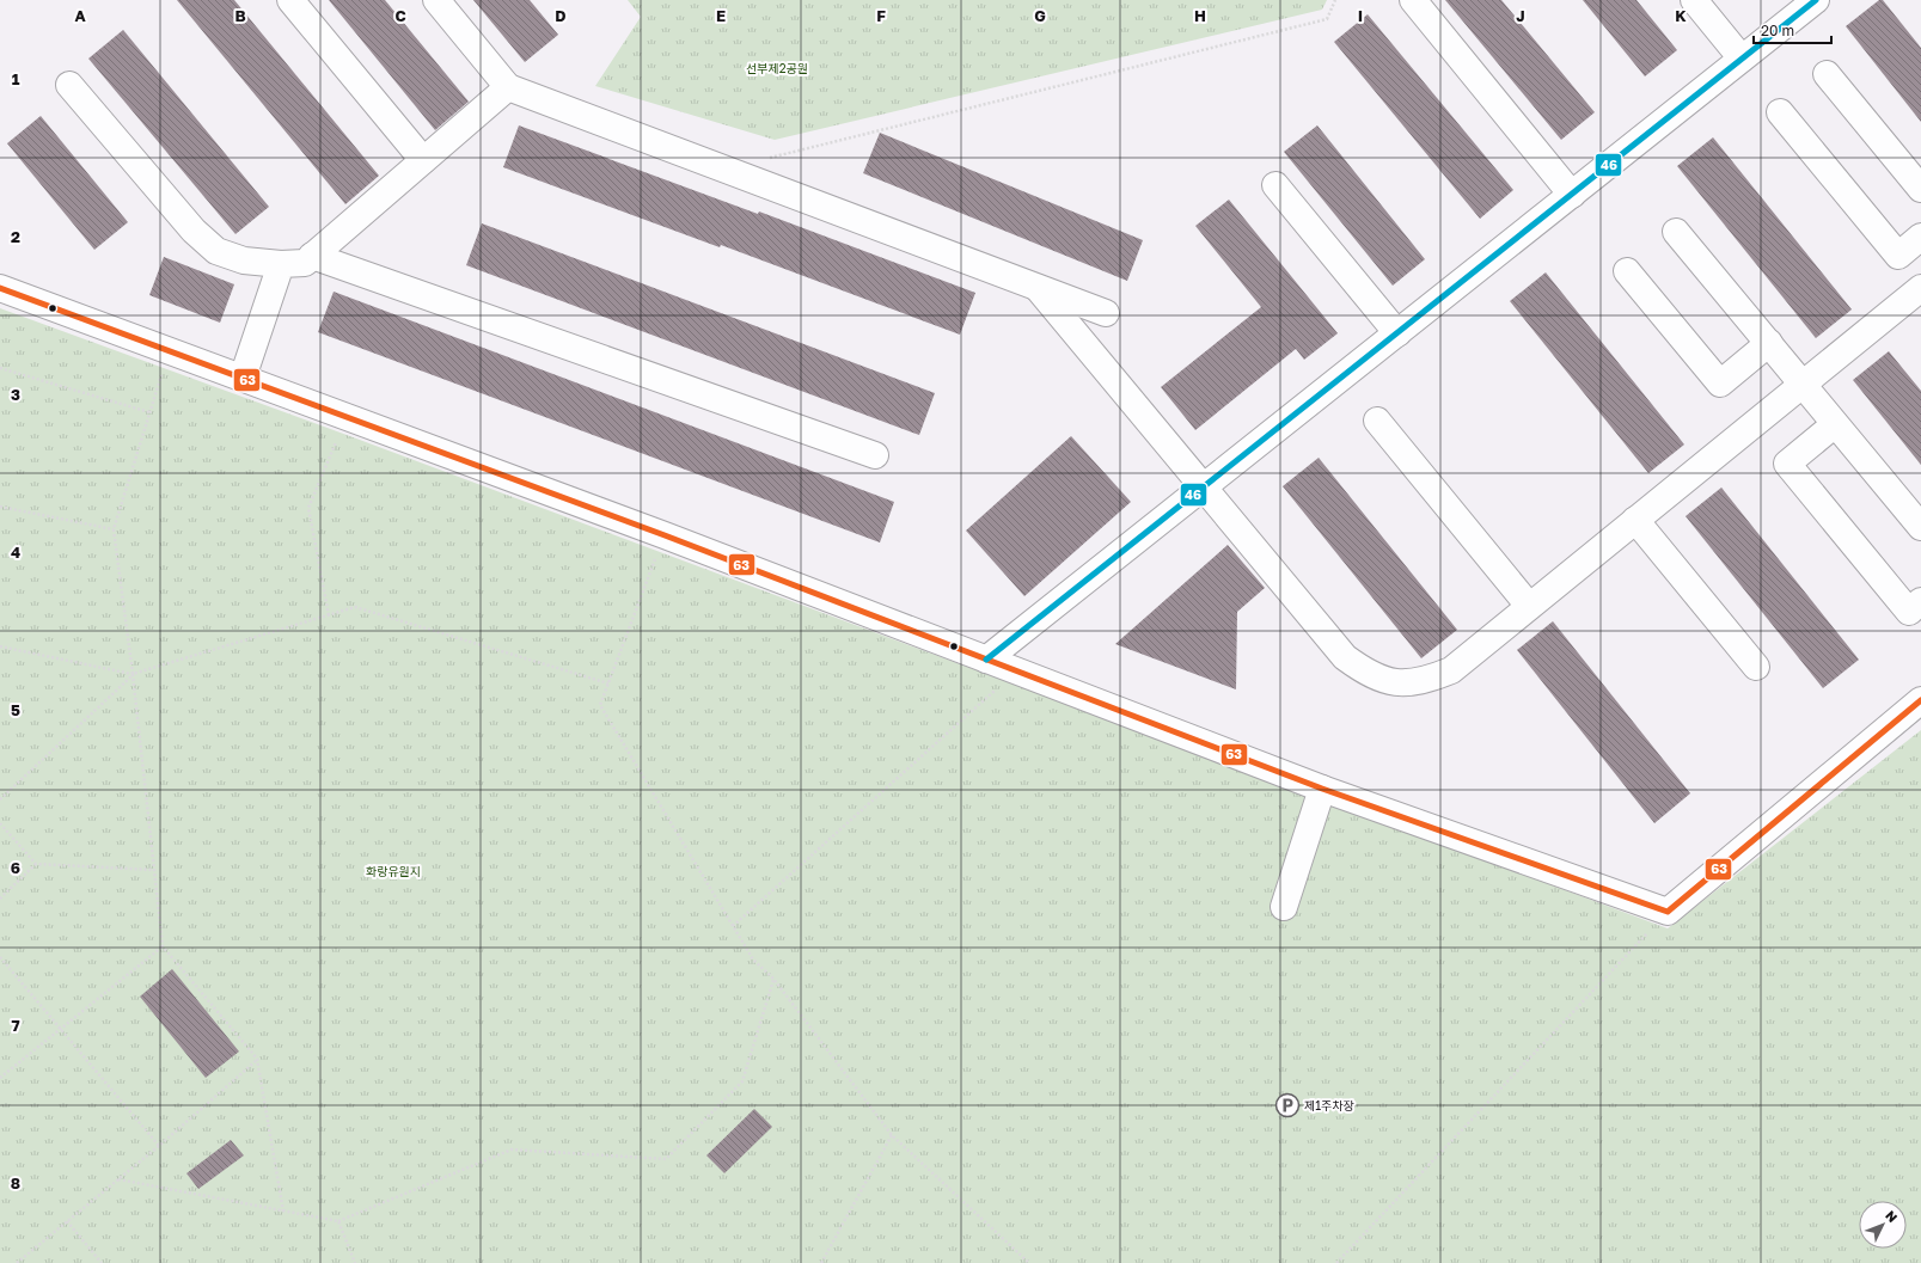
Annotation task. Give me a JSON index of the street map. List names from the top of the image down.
{
  "parks": ["선부제2공원", "화랑유원지"],
  "places": {
    "parking": ["제1주차장"]
  },
  "lines": ["transit line 46", "transit line 63"],
  "scale_bar": "20 m",
  "north": "top right",
  "grid": {
    "columns": [
      "A",
      "B",
      "C",
      "D",
      "E",
      "F",
      "G",
      "H",
      "I",
      "J",
      "K"
    ],
    "rows": [
      "1",
      "2",
      "3",
      "4",
      "5",
      "6",
      "7",
      "8"
    ]
  }
}
